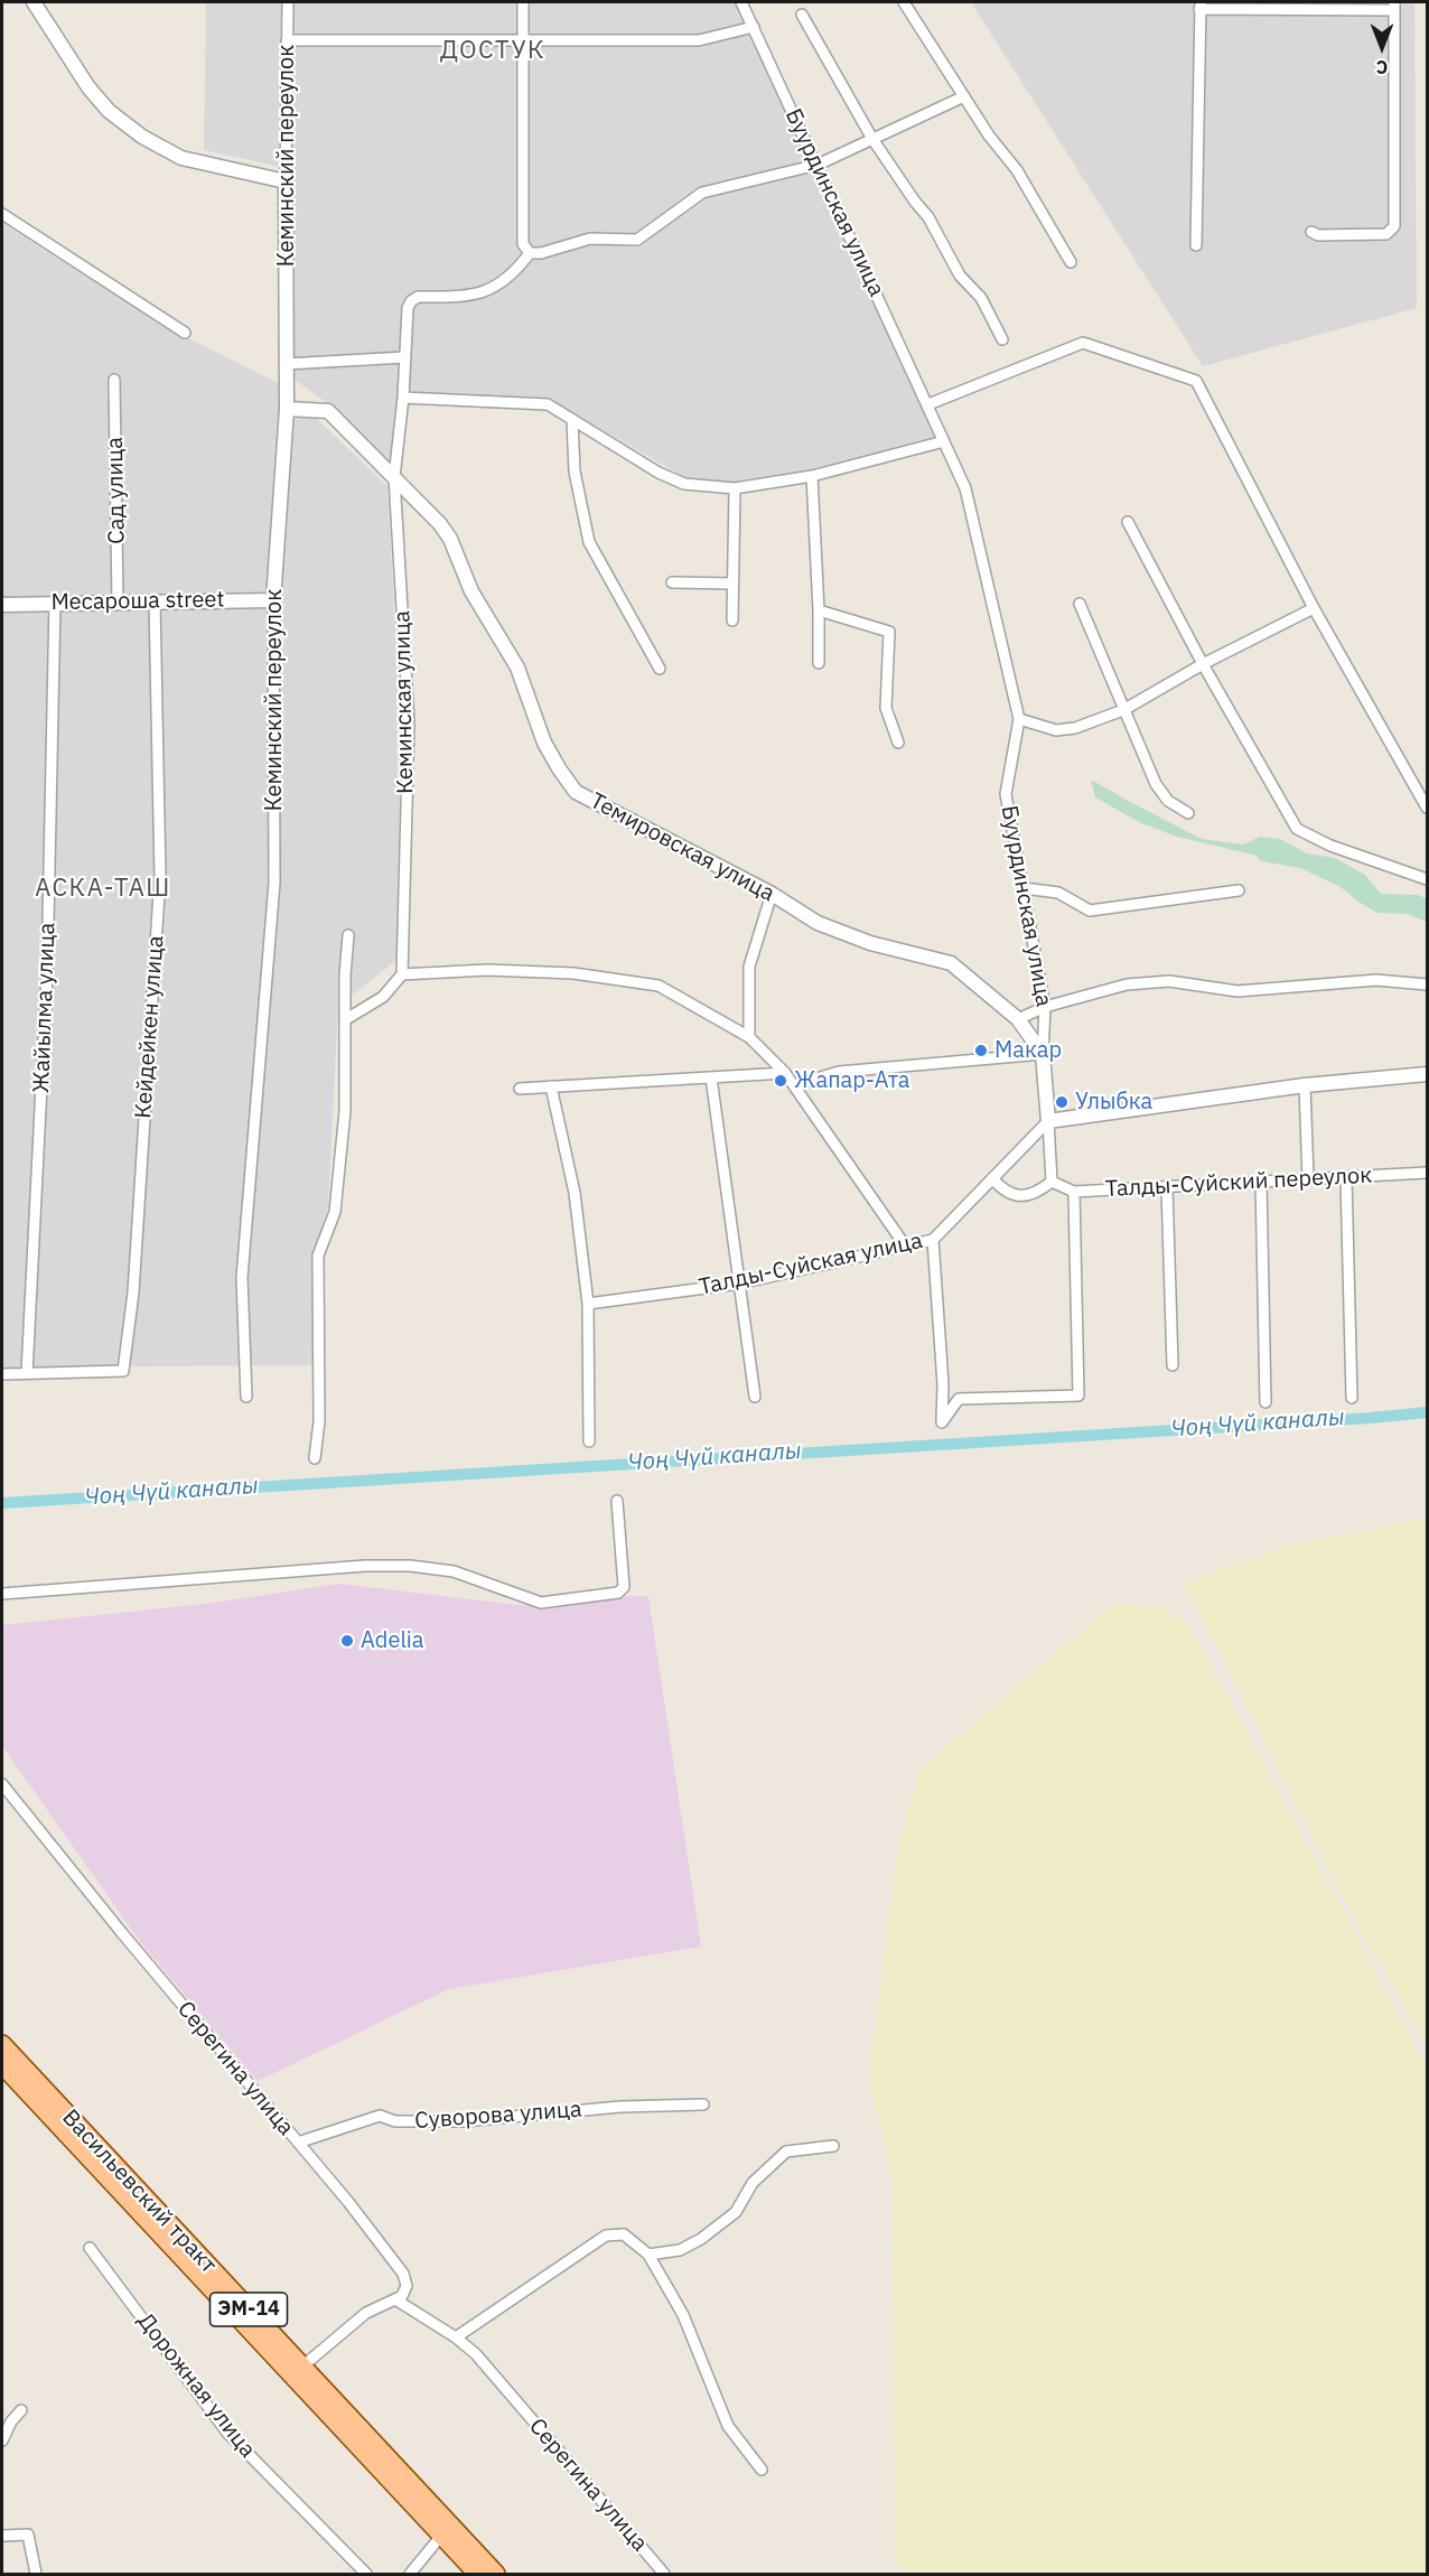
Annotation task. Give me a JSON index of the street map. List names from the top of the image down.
{
  "streets": {
    "main road": ["Васильевский тракт", "ЭМ-14"],
    "street": [
      "Кеминский переулок",
      "Буурдинская улица",
      "Сад улица",
      "Месароша street",
      "Кеминская улица",
      "Темировская улица",
      "Жайылма улица",
      "Кейдейкен улица",
      "Талды-Суйский переулок",
      "Талды-Суйская улица",
      "Серегина улица",
      "Суворова улица",
      "Дорожная улица"
    ]
  },
  "crossings": [
    ["Кеминский переулок", "Месароша street"],
    ["Кеминский переулок", "Темировская улица"],
    ["Буурдинская улица", "Темировская улица"],
    ["Буурдинская улица", "Талды-Суйский переулок"],
    ["Буурдинская улица", "Талды-Суйская улица"],
    ["Сад улица", "Месароша street"],
    ["Месароша street", "Жайылма улица"],
    ["Месароша street", "Кейдейкен улица"],
    ["Кеминская улица", "Темировская улица"],
    ["Жайылма улица", "Кейдейкен улица"],
    ["Серегина улица", "Суворова улица"]
  ],
  "districts": ["ДОСТУК", "АСКА-ТАШ"],
  "water": ["Чоң Чүй каналы"],
  "places": [
    "Макар",
    "Жапар-Ата",
    "Улыбка",
    "Adelia"
  ],
  "north": "bottom"
}
